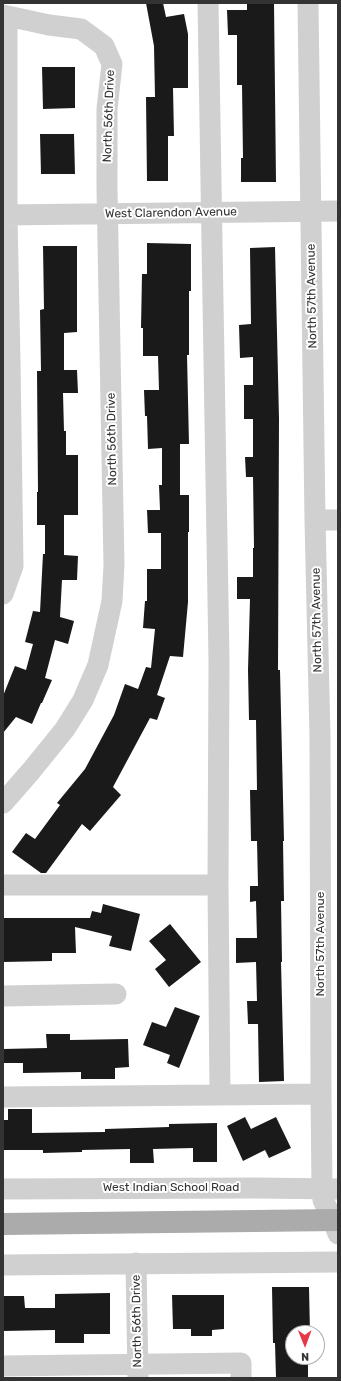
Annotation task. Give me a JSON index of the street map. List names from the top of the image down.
{
  "streets": {
    "street": [
      "North 56th Drive",
      "West Clarendon Avenue",
      "North 57th Avenue",
      "West Indian School Road"
    ]
  },
  "crossings": [
    ["North 56th Drive", "West Clarendon Avenue"],
    ["West Clarendon Avenue", "North 57th Avenue"],
    ["North 57th Avenue", "West Indian School Road"]
  ],
  "north": "bottom"
}
